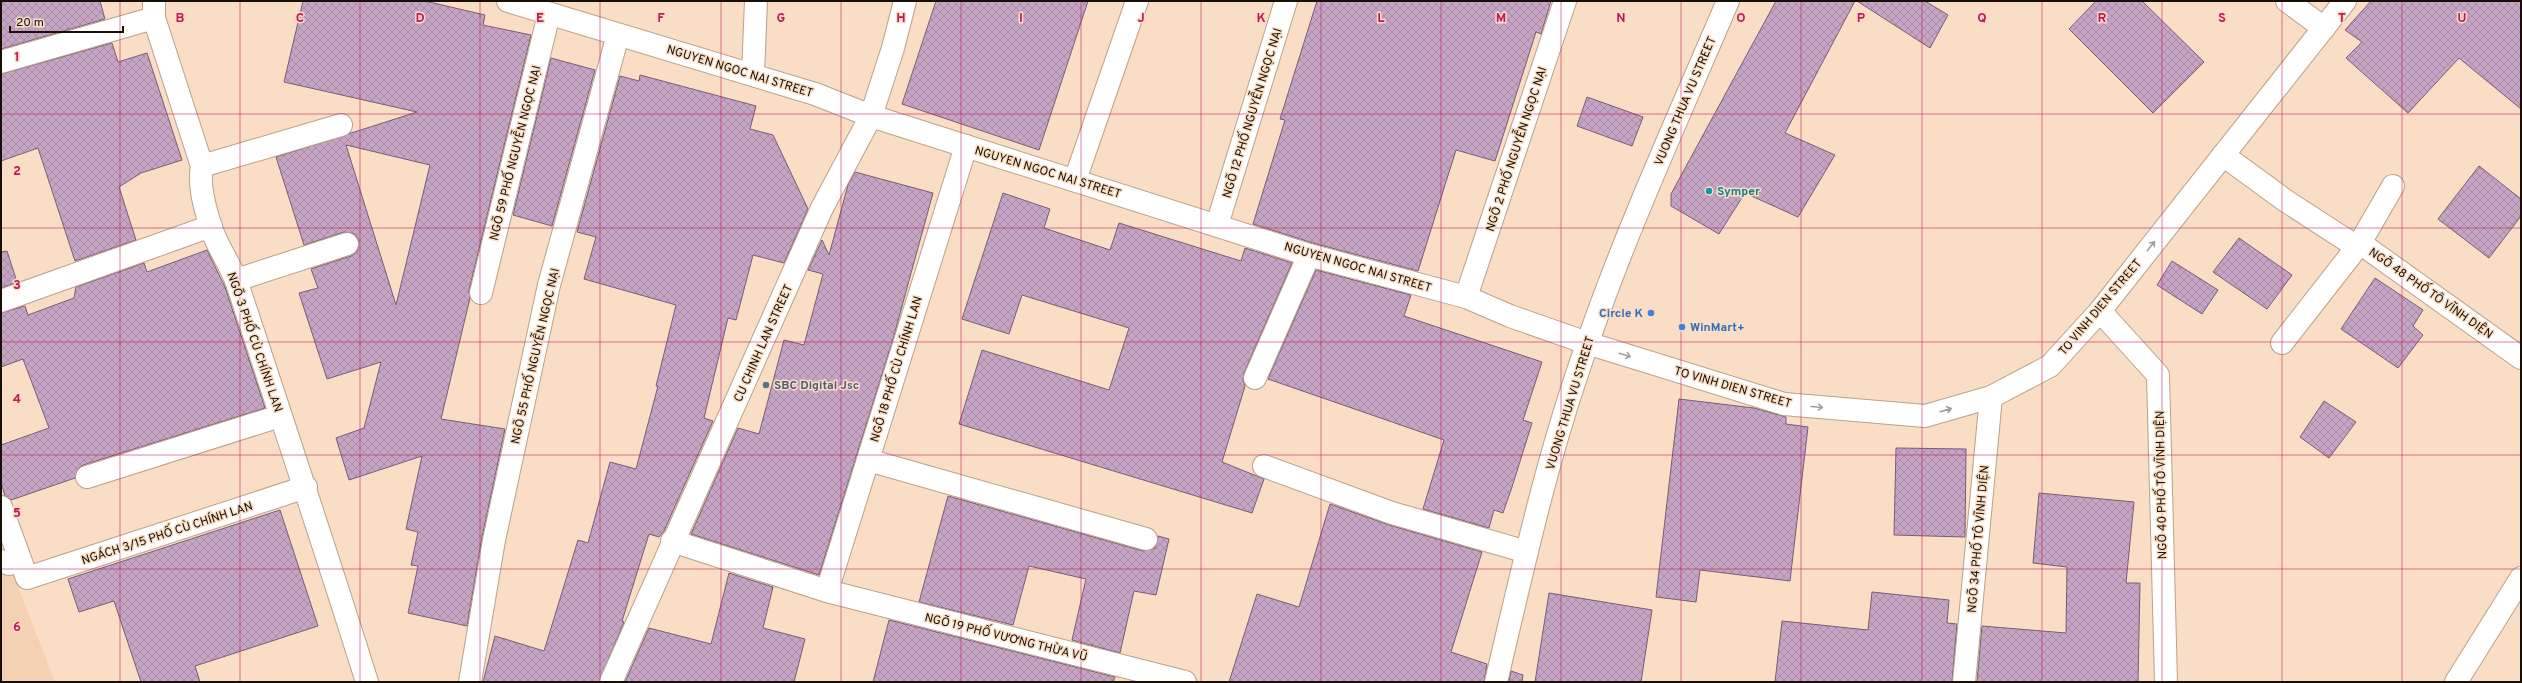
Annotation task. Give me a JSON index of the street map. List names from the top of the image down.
{
  "streets": {
    "street": [
      "NGUYEN NGOC NAI STREET",
      "VUONG THUA VU STREET",
      "NGÕ 12 PHỐ NGUYỄN NGỌC NẠI",
      "NGÕ 2 PHỐ NGUYỄN NGỌC NẠI",
      "NGÕ 59 PHỐ NGUYỄN NGỌC NẠI",
      "NGÕ 48 PHỐ TÔ VĨNH DIỆN",
      "TO VINH DIEN STREET",
      "NGÕ 3 PHỐ CÙ CHÍNH LAN",
      "CU CHINH LAN STREET",
      "NGÕ 55 PHỐ NGUYỄN NGỌC NẠI",
      "NGÕ 18 PHỐ CÙ CHÍNH LAN",
      "NGÕ 40 PHỐ TÔ VĨNH DIỆN",
      "NGÁCH 3/15 PHỐ CÙ CHÍNH LAN",
      "NGÕ 34 PHỐ TÔ VĨNH DIỆN",
      "NGÕ 19 PHỐ VƯƠNG THỪA VŨ"
    ]
  },
  "crossings": [
    ["NGUYEN NGOC NAI STREET", "VUONG THUA VU STREET"],
    ["NGUYEN NGOC NAI STREET", "NGÕ 12 PHỐ NGUYỄN NGỌC NẠI"],
    ["NGUYEN NGOC NAI STREET", "NGÕ 2 PHỐ NGUYỄN NGỌC NẠI"],
    ["NGUYEN NGOC NAI STREET", "NGÕ 59 PHỐ NGUYỄN NGỌC NẠI"],
    ["NGUYEN NGOC NAI STREET", "TO VINH DIEN STREET"],
    ["NGUYEN NGOC NAI STREET", "CU CHINH LAN STREET"],
    ["NGUYEN NGOC NAI STREET", "NGÕ 55 PHỐ NGUYỄN NGỌC NẠI"],
    ["NGUYEN NGOC NAI STREET", "NGÕ 18 PHỐ CÙ CHÍNH LAN"],
    ["VUONG THUA VU STREET", "TO VINH DIEN STREET"],
    ["NGÕ 48 PHỐ TÔ VĨNH DIỆN", "TO VINH DIEN STREET"],
    ["TO VINH DIEN STREET", "NGÕ 40 PHỐ TÔ VĨNH DIỆN"],
    ["TO VINH DIEN STREET", "NGÕ 34 PHỐ TÔ VĨNH DIỆN"],
    ["NGÕ 3 PHỐ CÙ CHÍNH LAN", "NGÁCH 3/15 PHỐ CÙ CHÍNH LAN"],
    ["CU CHINH LAN STREET", "NGÕ 19 PHỐ VƯƠNG THỪA VŨ"],
    ["NGÕ 18 PHỐ CÙ CHÍNH LAN", "NGÕ 19 PHỐ VƯƠNG THỪA VŨ"]
  ],
  "one_way": ["TO VINH DIEN STREET"],
  "places": [
    "Symper",
    "Circle K",
    "WinMart+",
    "SBC Digital Jsc"
  ],
  "scale_bar": "20 m",
  "grid": {
    "columns": [
      "B",
      "C",
      "D",
      "E",
      "F",
      "G",
      "H",
      "I",
      "J",
      "K",
      "L",
      "M",
      "N",
      "O",
      "P",
      "Q",
      "R",
      "S",
      "T",
      "U"
    ],
    "rows": [
      "1",
      "2",
      "3",
      "4",
      "5",
      "6"
    ]
  }
}
